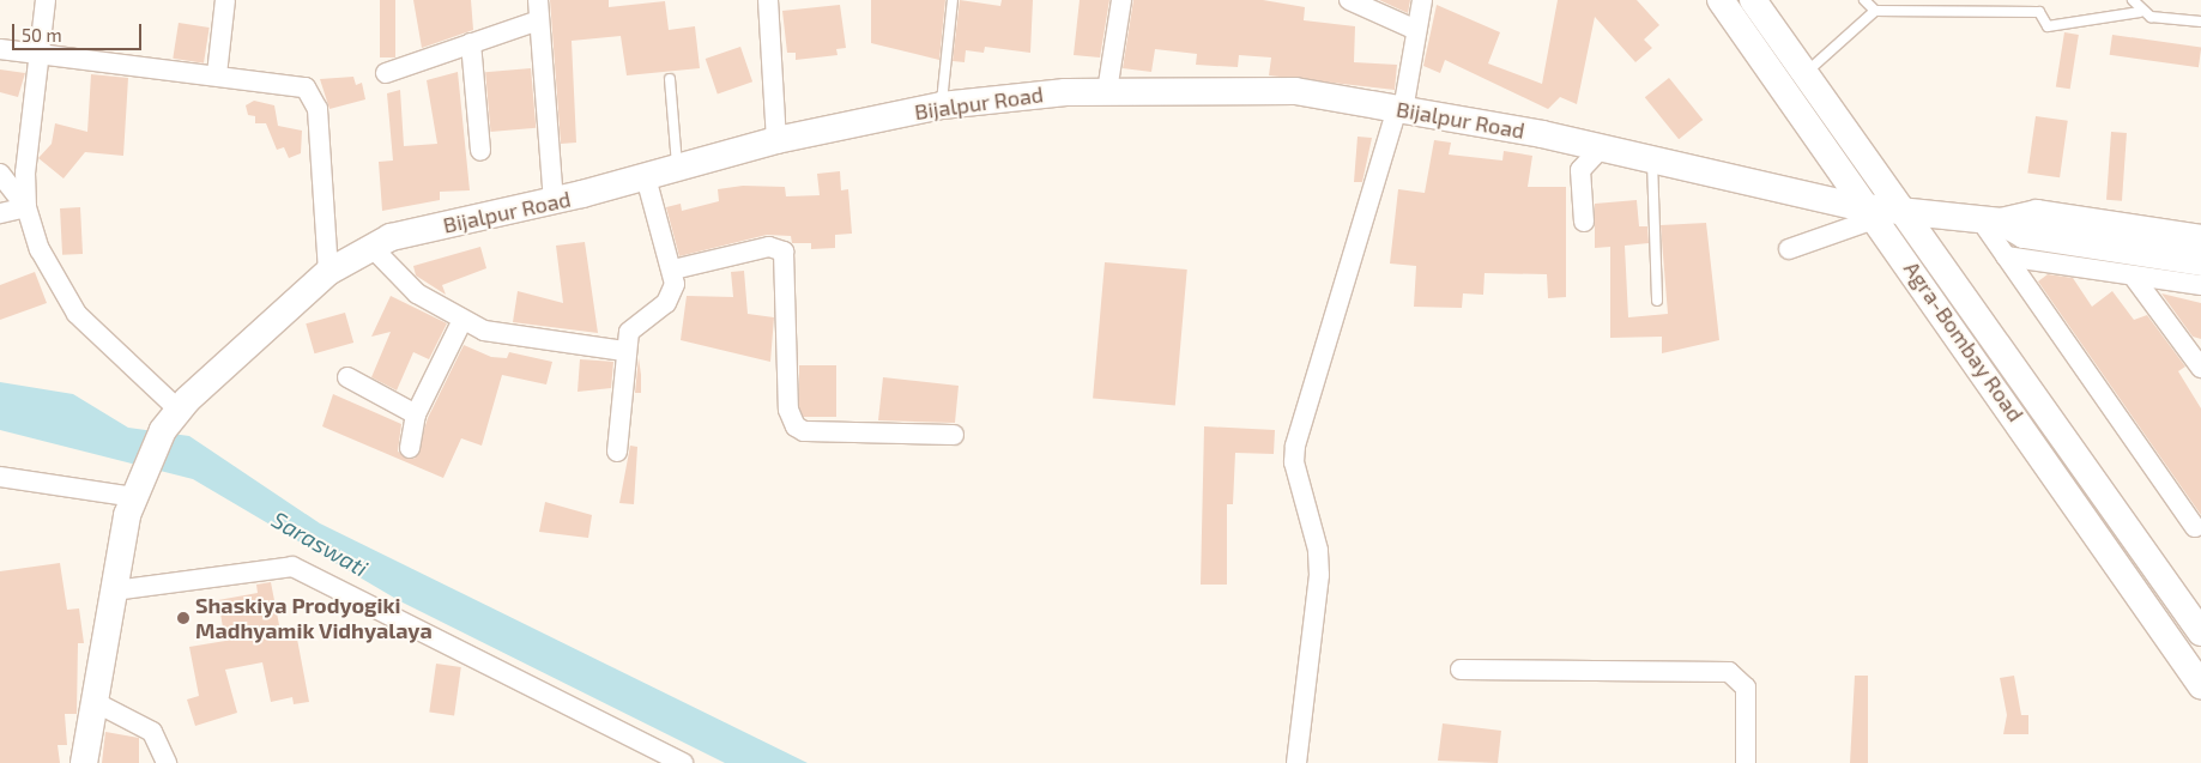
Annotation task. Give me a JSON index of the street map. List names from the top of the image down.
{
  "streets": {
    "main road": ["Bijalpur Road", "Agra-Bombay Road"]
  },
  "crossings": [
    ["Bijalpur Road", "Agra-Bombay Road"]
  ],
  "water": ["Saraswati"],
  "places": ["Shaskiya Prodyogiki Madhyamik Vidhyalaya"],
  "scale_bar": "50 m"
}
